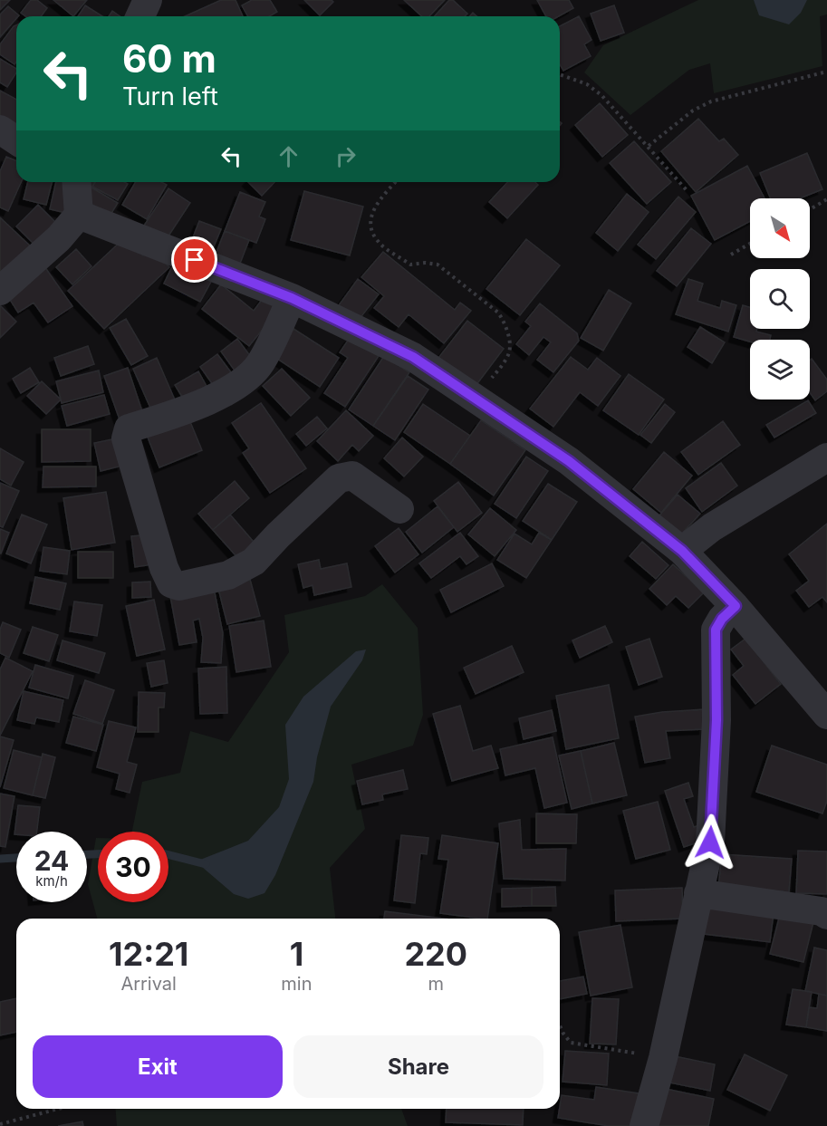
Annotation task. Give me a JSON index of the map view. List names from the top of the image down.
{
  "north": "bottom right",
  "page": {
    "turn": ["60 m", "Turn left"],
    "speed": "24 km/h",
    "limit": "30",
    "eta": [
      "12:21",
      "Arrival",
      "1",
      "min",
      "220",
      "m"
    ],
    "buttons": ["Exit", "Share"]
  }
}
